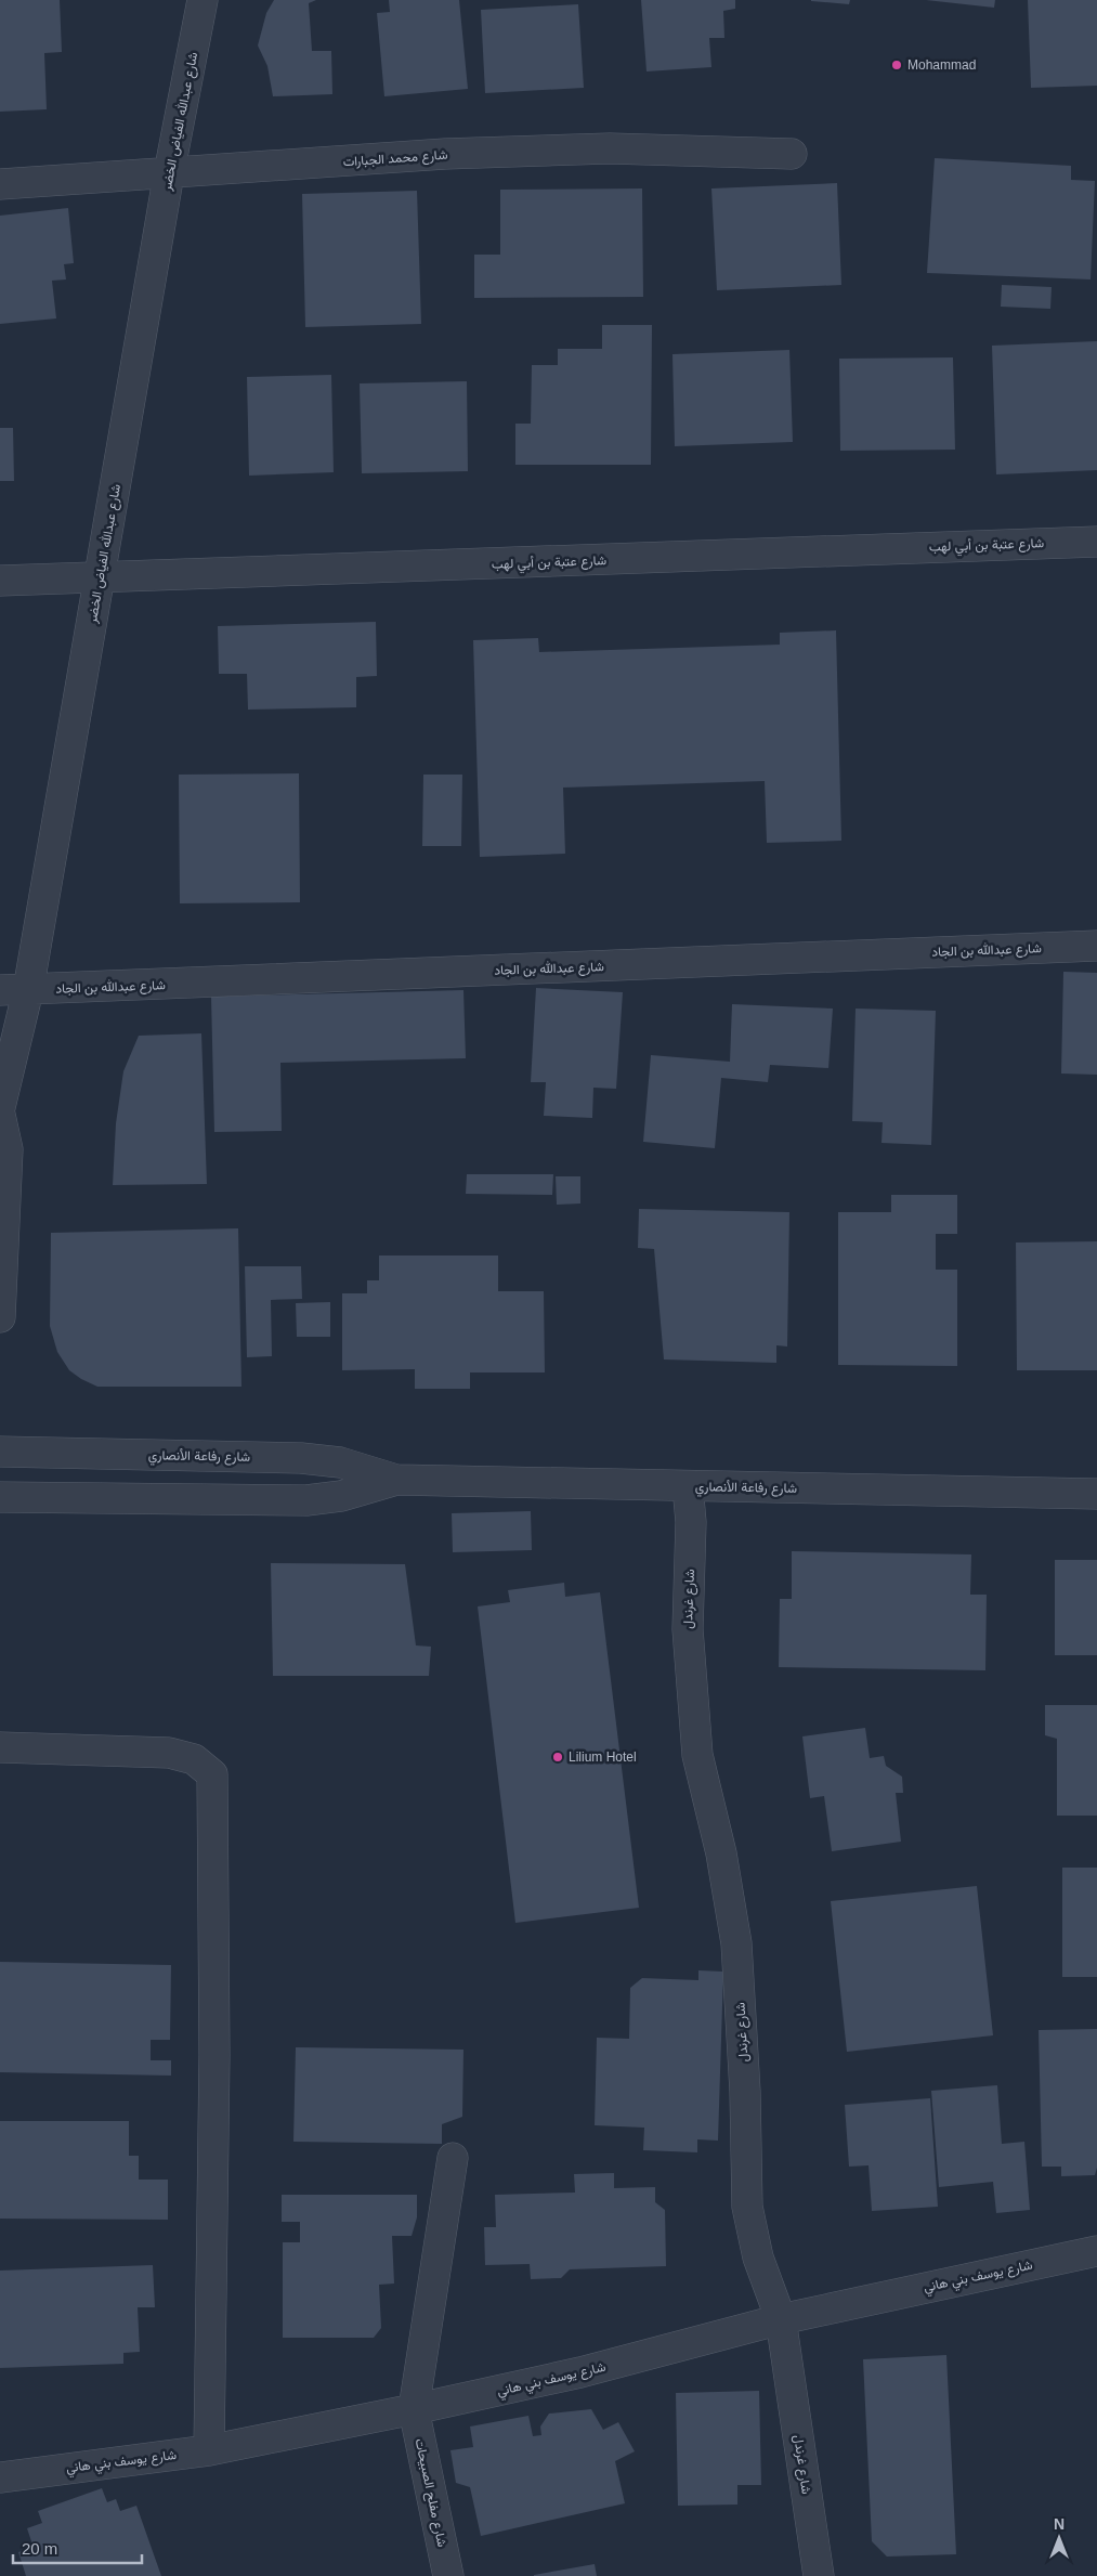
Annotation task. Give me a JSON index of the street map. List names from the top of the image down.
{
  "streets": {
    "street": [
      "شارع عبدالله الفياض الخضر",
      "شارع محمد الجبارات",
      "شارع عتبة بن أبي لهب",
      "شارع عبدالله بن الجاد",
      "شارع رفاعة الأنصاري",
      "شارع غرندل",
      "شارع يوسف بني هاني",
      "شارع مفلح الصبيحات"
    ]
  },
  "crossings": [
    ["شارع عبدالله الفياض الخضر", "شارع محمد الجبارات"],
    ["شارع عبدالله الفياض الخضر", "شارع عتبة بن أبي لهب"],
    ["شارع عبدالله الفياض الخضر", "شارع عبدالله بن الجاد"],
    ["شارع رفاعة الأنصاري", "شارع غرندل"],
    ["شارع غرندل", "شارع يوسف بني هاني"],
    ["شارع يوسف بني هاني", "شارع مفلح الصبيحات"]
  ],
  "places": ["Mohammad", "Lilium Hotel"],
  "scale_bar": "20 m",
  "north": "top"
}
